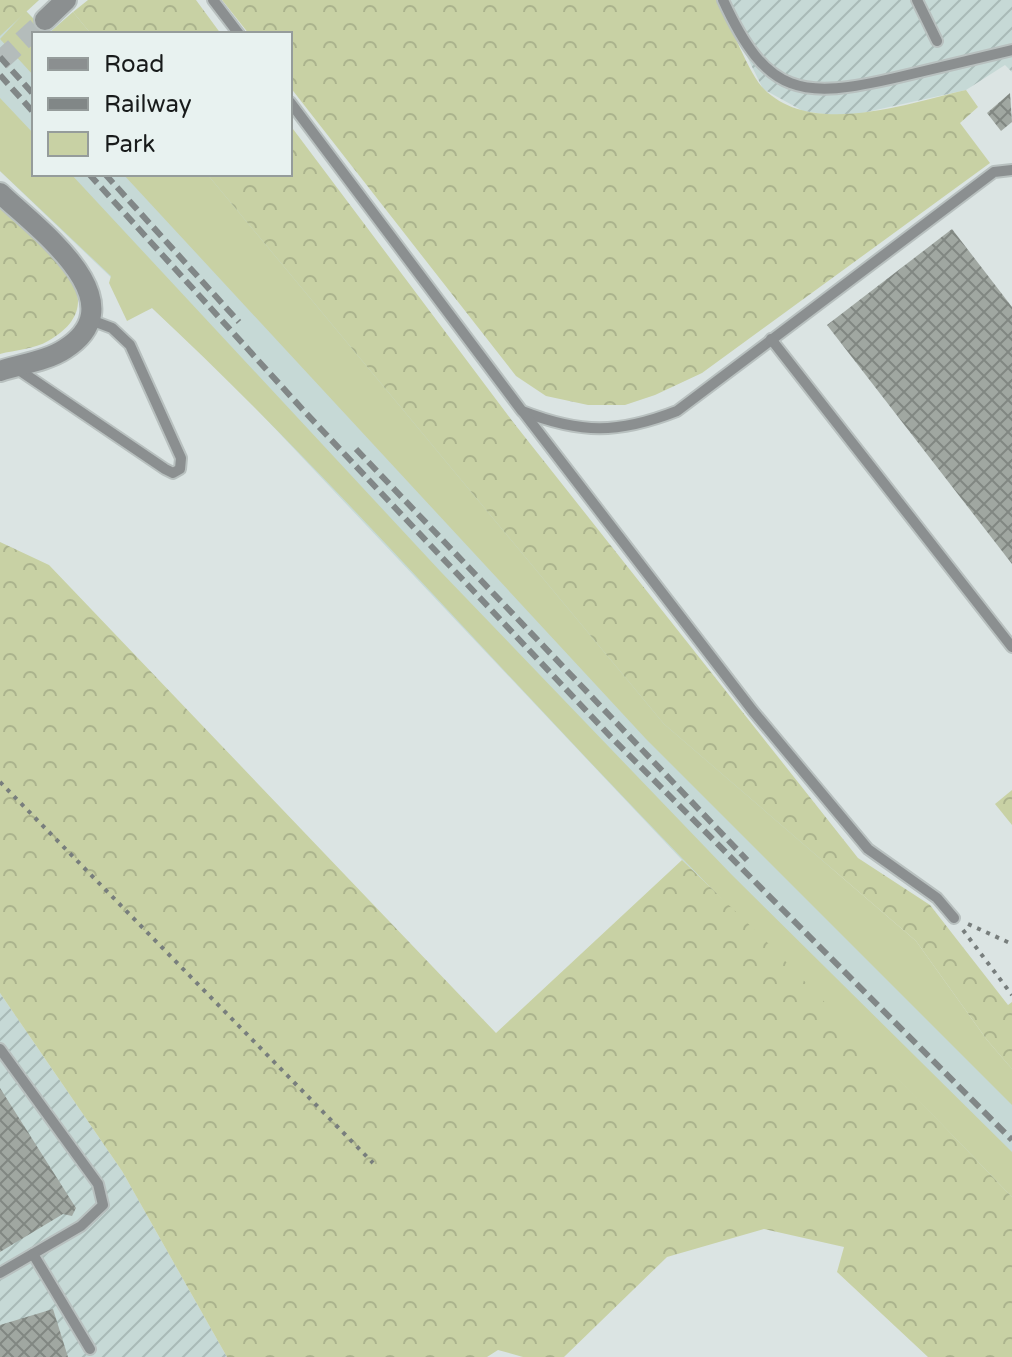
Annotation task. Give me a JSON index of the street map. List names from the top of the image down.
{
  "legend": ["Road", "Railway", "Park"]
}
